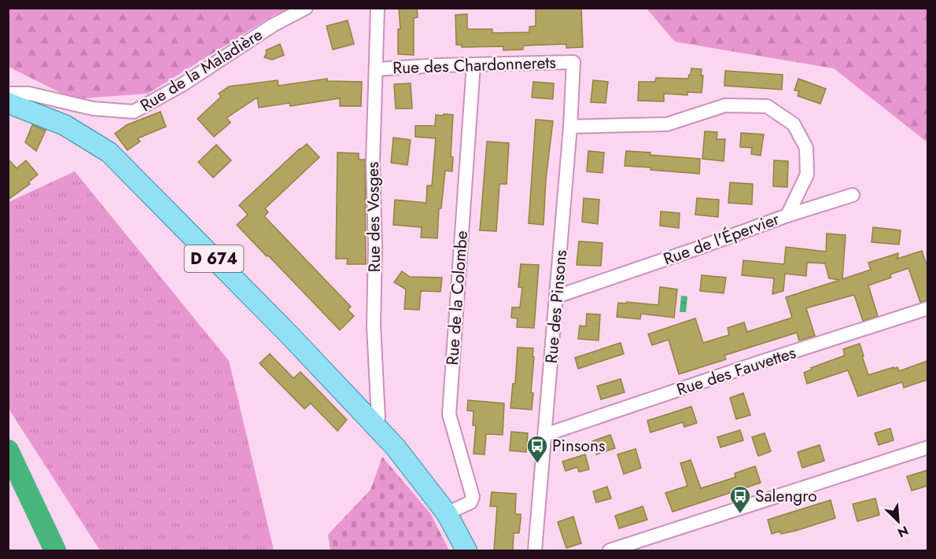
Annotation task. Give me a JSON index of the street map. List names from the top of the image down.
{
  "streets": {
    "main road": ["D 674"],
    "street": [
      "Rue des Chardonnerets",
      "Rue de la Maladière",
      "Rue des Vosges",
      "Rue de l'Épervier",
      "Rue de la Colombe",
      "Rue des Pinsons",
      "Rue des Fauvettes"
    ]
  },
  "crossings": [
    ["Rue des Chardonnerets", "Rue des Vosges"],
    ["Rue des Chardonnerets", "Rue de la Colombe"],
    ["Rue des Chardonnerets", "Rue des Pinsons"],
    ["Rue des Vosges", "D 674"],
    ["Rue de l'Épervier", "Rue des Pinsons"],
    ["D 674", "Rue de la Colombe"],
    ["Rue des Pinsons", "Rue des Fauvettes"]
  ],
  "places": {
    "bus stop": ["Pinsons", "Salengro"]
  },
  "north": "bottom right"
}
